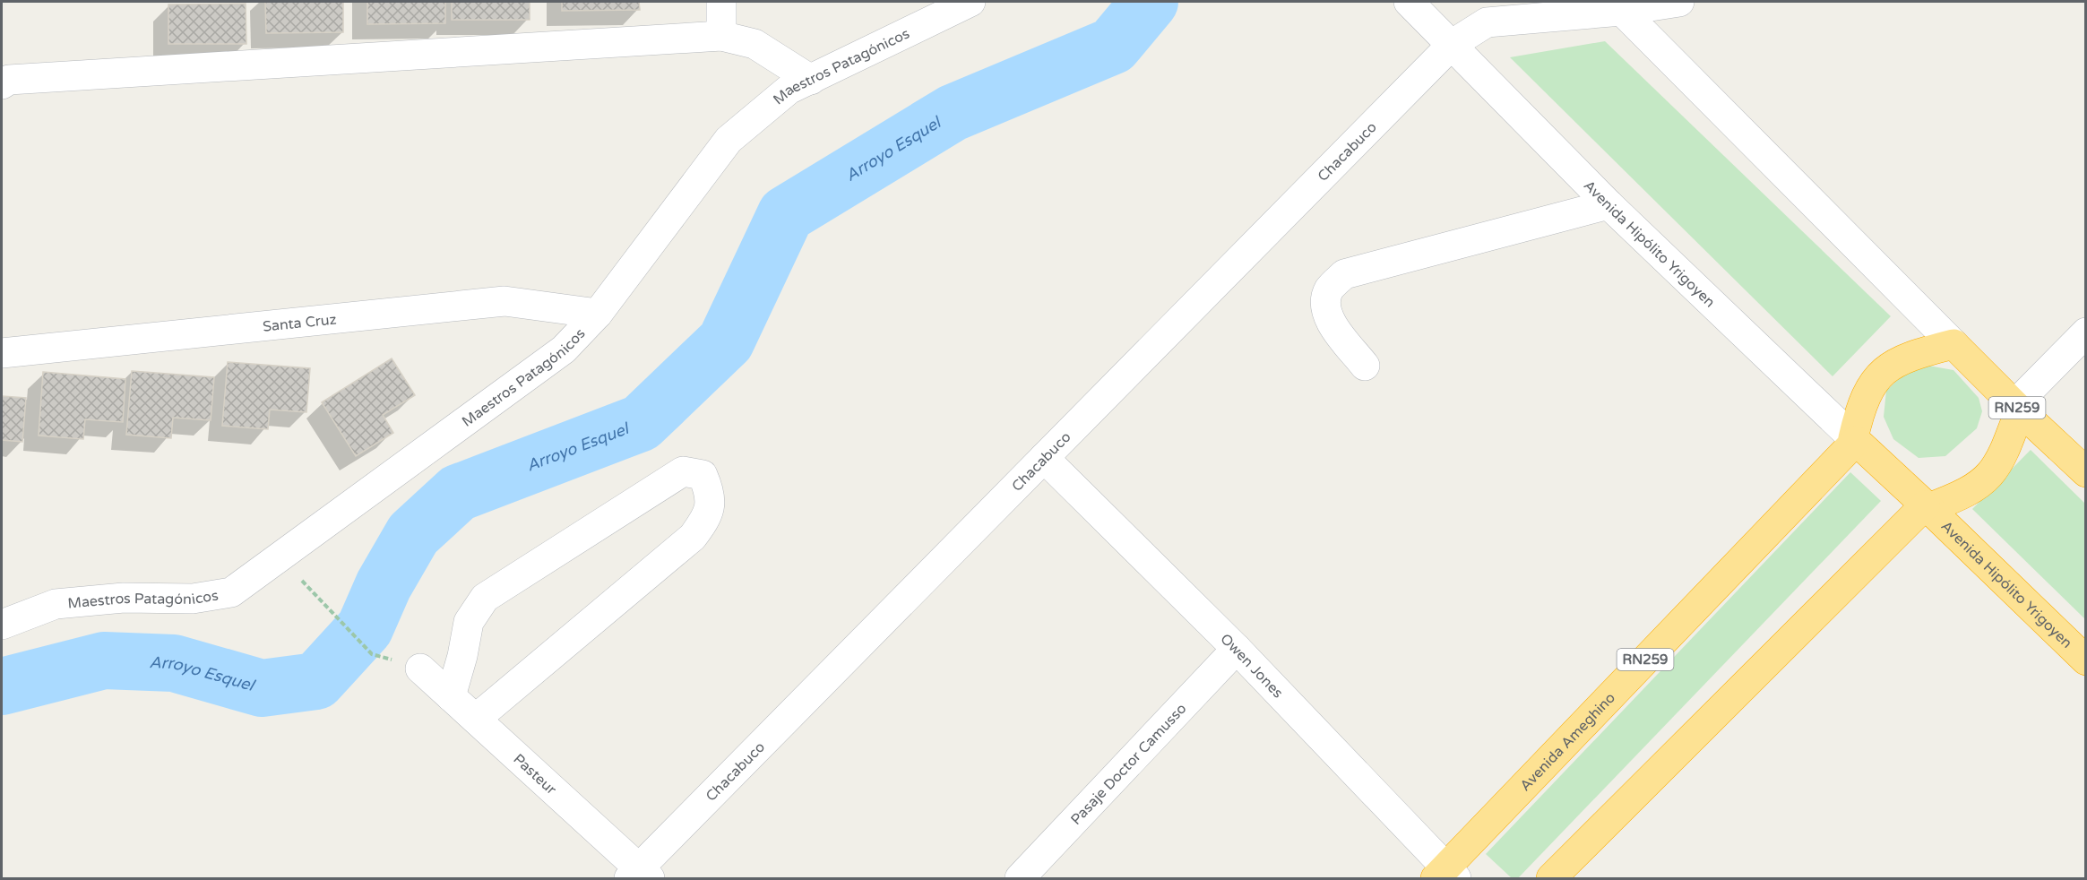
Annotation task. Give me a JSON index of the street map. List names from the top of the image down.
{
  "streets": {
    "highway": ["Avenida Hipólito Yrigoyen", "RN259", "Avenida Ameghino"],
    "street": [
      "Maestros Patagónicos",
      "Chacabuco",
      "Santa Cruz",
      "Owen Jones",
      "Pasaje Doctor Camusso",
      "Pasteur"
    ]
  },
  "crossings": [
    ["Maestros Patagónicos", "Santa Cruz"],
    ["Chacabuco", "Avenida Hipólito Yrigoyen"],
    ["Chacabuco", "Owen Jones"],
    ["Chacabuco", "Pasteur"],
    ["Avenida Hipólito Yrigoyen", "RN259"],
    ["Avenida Hipólito Yrigoyen", "Avenida Ameghino"],
    ["RN259", "Avenida Ameghino"],
    ["Owen Jones", "Avenida Ameghino"],
    ["Owen Jones", "Pasaje Doctor Camusso"]
  ],
  "water": ["Arroyo Esquel"]
}
